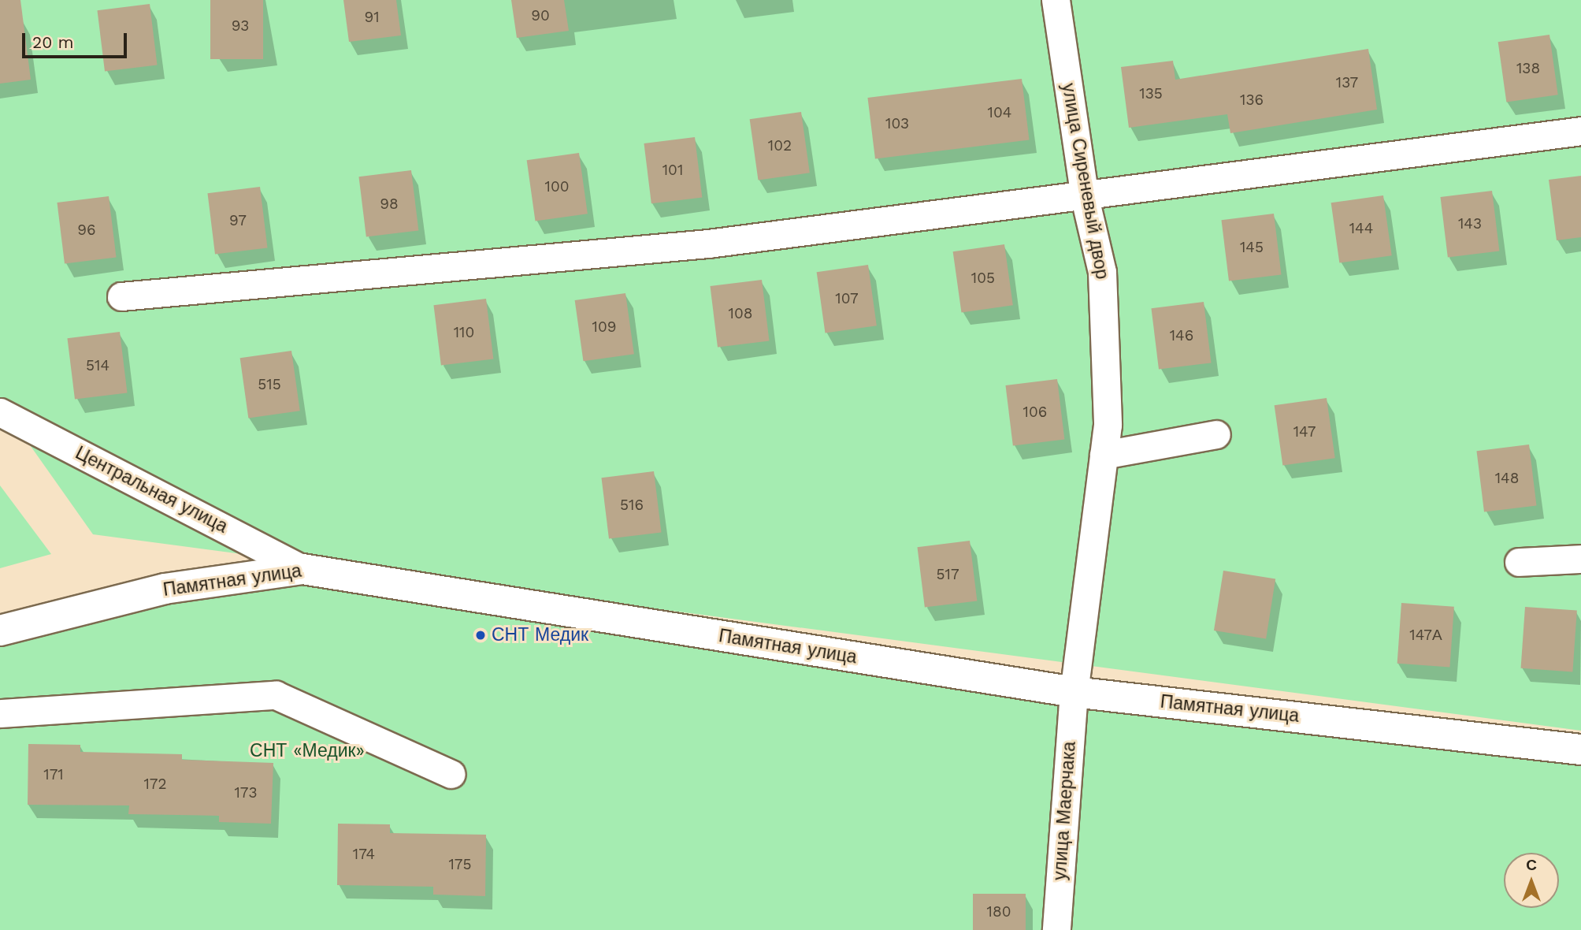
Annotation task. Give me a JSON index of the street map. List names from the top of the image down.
{
  "streets": {
    "street": [
      "улица Сиреневый двор",
      "Центральная улица",
      "Памятная улица",
      "улица Маерчака"
    ]
  },
  "crossings": [
    ["улица Сиреневый двор", "Памятная улица"],
    ["улица Сиреневый двор", "улица Маерчака"],
    ["Центральная улица", "Памятная улица"],
    ["Памятная улица", "улица Маерчака"]
  ],
  "parks": ["СНТ «Медик»"],
  "places": ["СНТ Медик"],
  "house_numbers": [
    "90",
    "91",
    "93",
    "138",
    "137",
    "135",
    "136",
    "104",
    "103",
    "102",
    "101",
    "100",
    "98",
    "97",
    "143",
    "144",
    "96",
    "145",
    "105",
    "107",
    "108",
    "109",
    "110",
    "146",
    "514",
    "515",
    "106",
    "147",
    "148",
    "516",
    "517",
    "147А",
    "171",
    "172",
    "173",
    "174",
    "175",
    "180"
  ],
  "scale_bar": "20 m",
  "north": "top"
}
